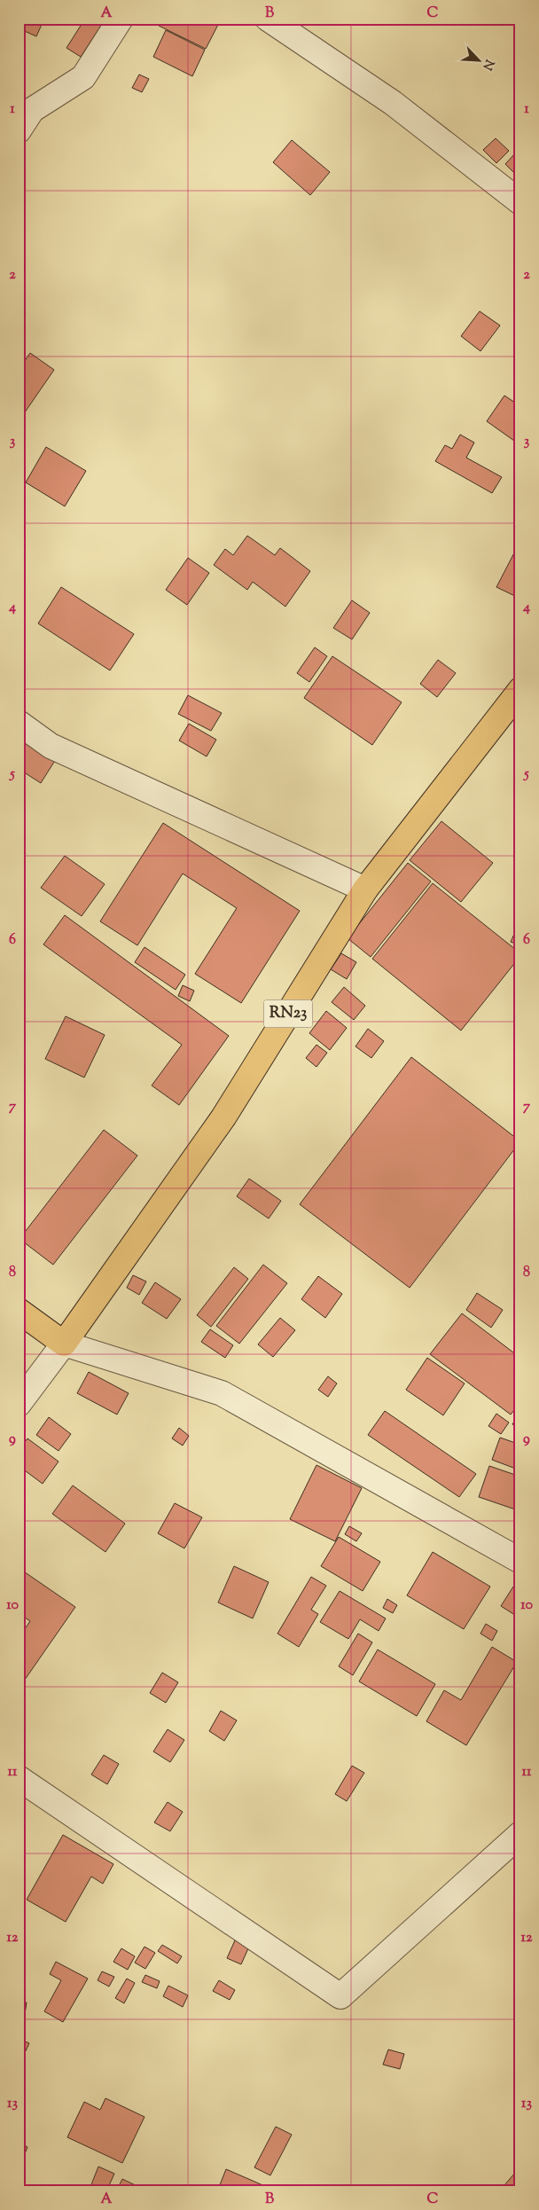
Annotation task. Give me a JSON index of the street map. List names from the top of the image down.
{
  "streets": {
    "main road": ["RN23"]
  },
  "north": "bottom right",
  "grid": {
    "columns": ["A", "B", "C"],
    "rows": [
      "1",
      "2",
      "3",
      "4",
      "5",
      "6",
      "7",
      "8",
      "9",
      "10",
      "11",
      "12",
      "13"
    ]
  }
}
